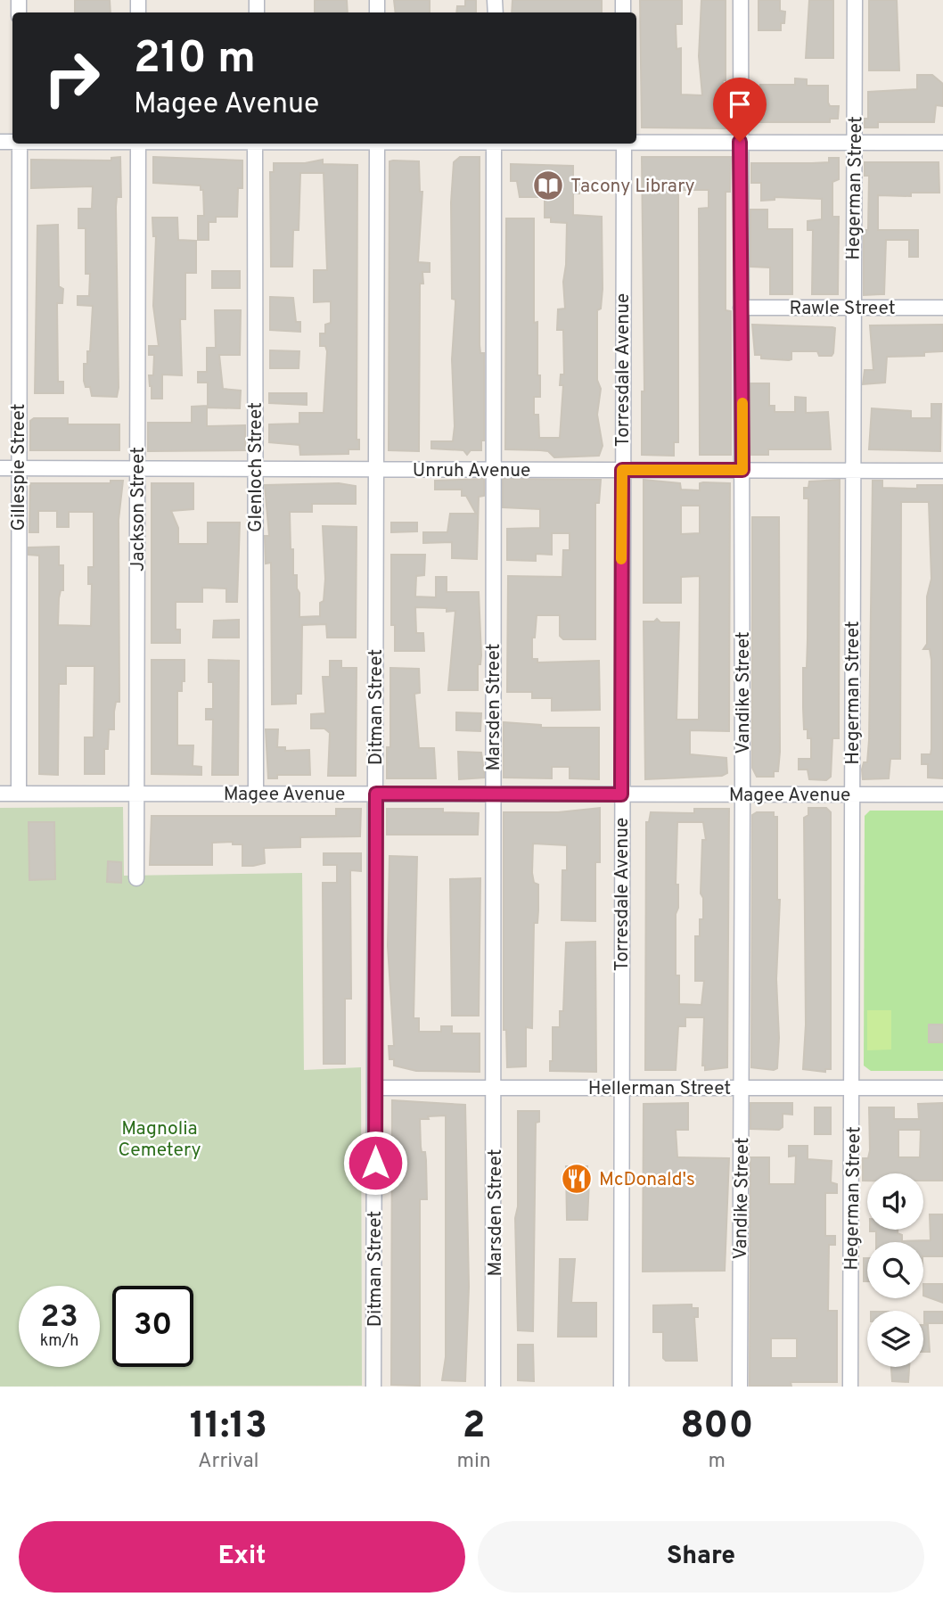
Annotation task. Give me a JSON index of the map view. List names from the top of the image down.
{
  "streets": {
    "street": [
      "Hegerman Street",
      "Rawle Street",
      "Torresdale Avenue",
      "Gillespie Street",
      "Glenloch Street",
      "Unruh Avenue",
      "Jackson Street",
      "Vandike Street",
      "Ditman Street",
      "Marsden Street",
      "Magee Avenue",
      "Hellerman Street"
    ]
  },
  "crossings": [
    ["Hegerman Street", "Rawle Street"],
    ["Hegerman Street", "Unruh Avenue"],
    ["Hegerman Street", "Magee Avenue"],
    ["Hegerman Street", "Hellerman Street"],
    ["Rawle Street", "Vandike Street"],
    ["Torresdale Avenue", "Unruh Avenue"],
    ["Torresdale Avenue", "Magee Avenue"],
    ["Torresdale Avenue", "Hellerman Street"],
    ["Gillespie Street", "Unruh Avenue"],
    ["Gillespie Street", "Magee Avenue"],
    ["Glenloch Street", "Unruh Avenue"],
    ["Glenloch Street", "Magee Avenue"],
    ["Unruh Avenue", "Jackson Street"],
    ["Unruh Avenue", "Vandike Street"],
    ["Unruh Avenue", "Ditman Street"],
    ["Unruh Avenue", "Marsden Street"],
    ["Jackson Street", "Magee Avenue"],
    ["Vandike Street", "Magee Avenue"],
    ["Vandike Street", "Hellerman Street"],
    ["Ditman Street", "Magee Avenue"],
    ["Ditman Street", "Hellerman Street"],
    ["Marsden Street", "Magee Avenue"],
    ["Marsden Street", "Hellerman Street"]
  ],
  "parks": ["Magnolia Cemetery"],
  "places": {
    "library": ["Tacony Library"],
    "restaurant": ["McDonald's"]
  },
  "page": {
    "turn": ["210 m", "Magee Avenue"],
    "speed": "23 km/h",
    "limit": "30",
    "eta": [
      "11:13",
      "Arrival",
      "2",
      "min",
      "800",
      "m"
    ],
    "buttons": ["Exit", "Share"]
  }
}
